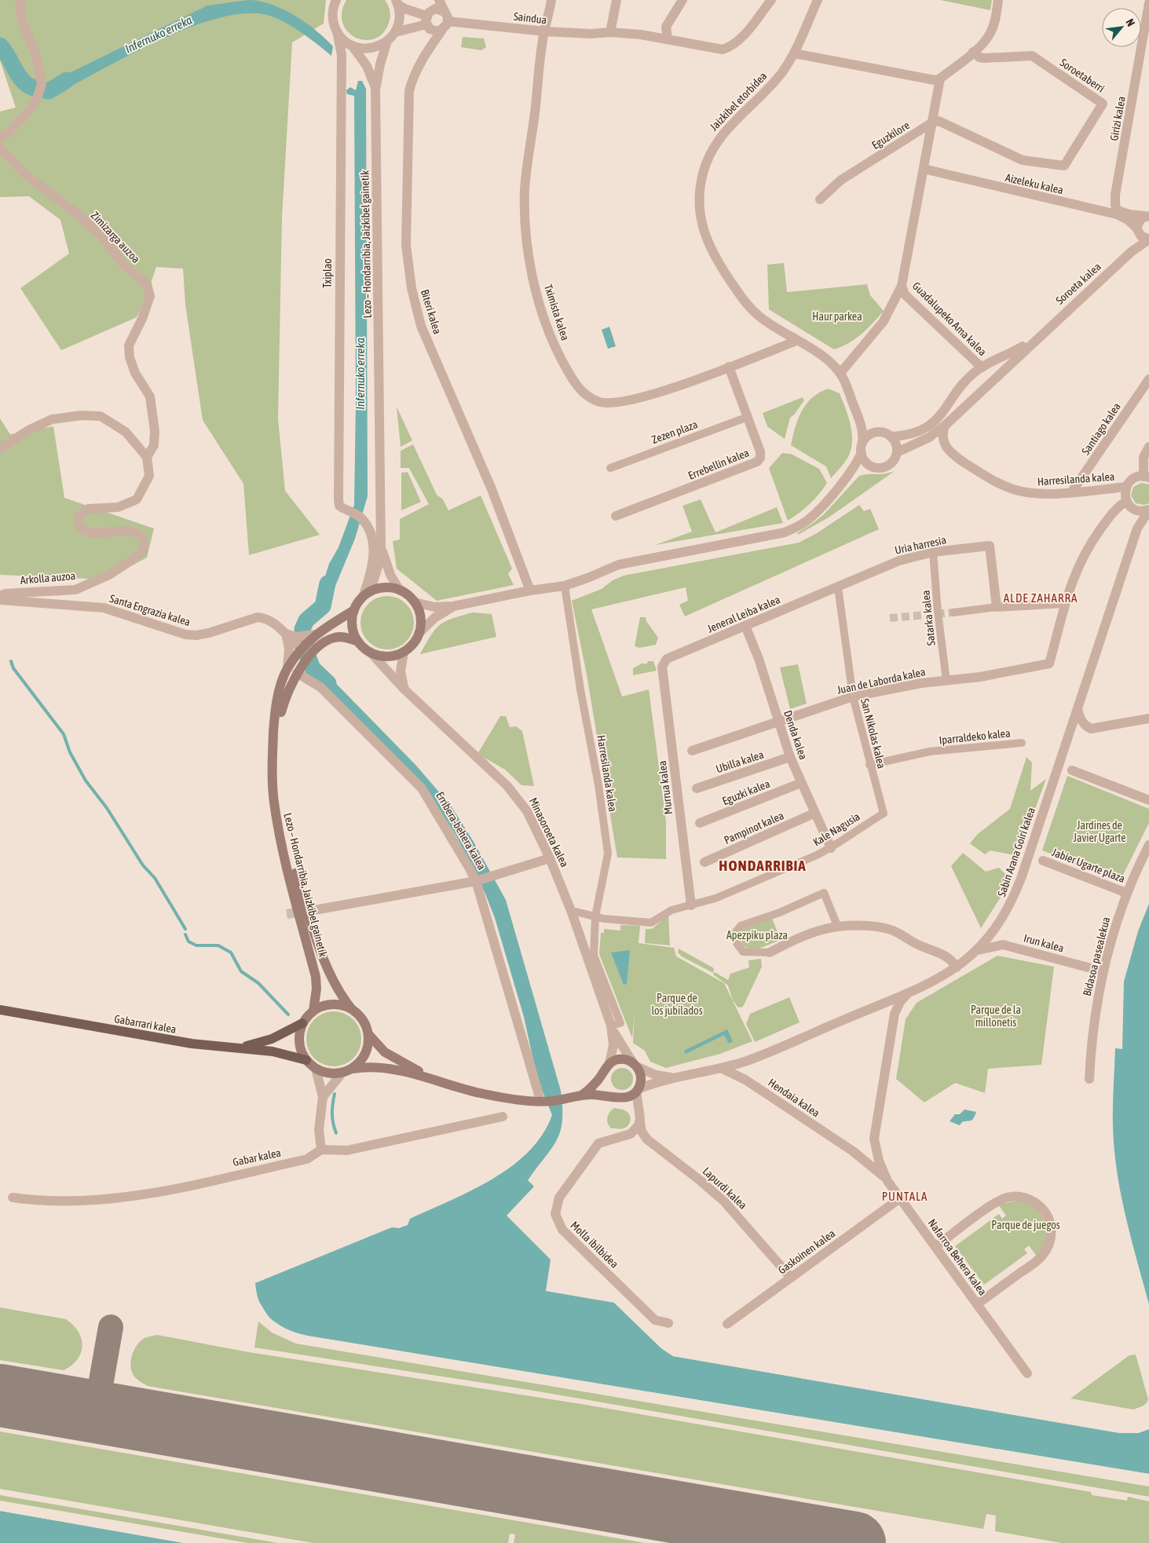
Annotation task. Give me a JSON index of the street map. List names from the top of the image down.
{
  "streets": {
    "main road": ["Lezo – Hondarribia, Jaizkibel gainetik", "Gabarrari kalea"],
    "street": [
      "Saindua",
      "Soroetaberri",
      "Jaizkibel etorbidea",
      "Girizi kalea",
      "Eguzkilore",
      "Aizeleku kalea",
      "Zimizarga auzoa",
      "Txiplao",
      "Soroeta kalea",
      "Biteri kalea",
      "Tximista kalea",
      "Guadalupeko Ama kalea",
      "Santiago kalea",
      "Zezen plaza",
      "Errebellin kalea",
      "Harresilanda kalea",
      "Uria harresia",
      "Arkolla auzoa",
      "Santa Engrazia kalea",
      "Jeneral Leiba kalea",
      "Satarka kalea",
      "Juan de Laborda kalea",
      "San Nikolas kalea",
      "Denda kalea",
      "Iparraldeko kalea",
      "Ubilla kalea",
      "Murrua kalea",
      "Eguzki kalea",
      "Pampinot kalea",
      "Kale Nagusia",
      "Erribera-behera kalea",
      "Minasoroeta kalea",
      "Sabin Arana Goiri kalea",
      "Jabier Ugarte plaza",
      "Irun kalea",
      "Bidasoa pasealekua",
      "Hendaia kalea",
      "Gabar kalea",
      "Lapurdi kalea",
      "Molla ibilbidea",
      "Gaskoinen kalea",
      "Nafarroa Behera kalea"
    ]
  },
  "crossings": [
    ["Saindua", "Biteri kalea"],
    ["Saindua", "Tximista kalea"],
    ["Soroetaberri", "Eguzkilore"],
    ["Jaizkibel etorbidea", "Soroeta kalea"],
    ["Jaizkibel etorbidea", "Tximista kalea"],
    ["Girizi kalea", "Soroeta kalea"],
    ["Aizeleku kalea", "Soroeta kalea"],
    ["Zimizarga auzoa", "Arkolla auzoa"],
    ["Lezo – Hondarribia, Jaizkibel gainetik", "Txiplao"],
    ["Lezo – Hondarribia, Jaizkibel gainetik", "Santa Engrazia kalea"],
    ["Lezo – Hondarribia, Jaizkibel gainetik", "Erribera-behera kalea"],
    ["Lezo – Hondarribia, Jaizkibel gainetik", "Minasoroeta kalea"],
    ["Lezo – Hondarribia, Jaizkibel gainetik", "Gabarrari kalea"],
    ["Txiplao", "Minasoroeta kalea"],
    ["Soroeta kalea", "Guadalupeko Ama kalea"],
    ["Soroeta kalea", "Harresilanda kalea"],
    ["Tximista kalea", "Errebellin kalea"],
    ["Santiago kalea", "Harresilanda kalea"],
    ["Zezen plaza", "Errebellin kalea"],
    ["Harresilanda kalea", "Kale Nagusia"],
    ["Harresilanda kalea", "Minasoroeta kalea"],
    ["Uria harresia", "Jeneral Leiba kalea"],
    ["Uria harresia", "Satarka kalea"],
    ["Uria harresia", "San Nikolas kalea"],
    ["Jeneral Leiba kalea", "San Nikolas kalea"],
    ["Jeneral Leiba kalea", "Denda kalea"],
    ["Jeneral Leiba kalea", "Murrua kalea"],
    ["Satarka kalea", "Juan de Laborda kalea"],
    ["Juan de Laborda kalea", "San Nikolas kalea"],
    ["Juan de Laborda kalea", "Denda kalea"],
    ["San Nikolas kalea", "Iparraldeko kalea"],
    ["San Nikolas kalea", "Kale Nagusia"],
    ["Denda kalea", "Ubilla kalea"],
    ["Denda kalea", "Eguzki kalea"],
    ["Denda kalea", "Pampinot kalea"],
    ["Denda kalea", "Kale Nagusia"],
    ["Murrua kalea", "Kale Nagusia"],
    ["Kale Nagusia", "Minasoroeta kalea"],
    ["Minasoroeta kalea", "Sabin Arana Goiri kalea"],
    ["Sabin Arana Goiri kalea", "Irun kalea"],
    ["Sabin Arana Goiri kalea", "Hendaia kalea"],
    ["Sabin Arana Goiri kalea", "Nafarroa Behera kalea"],
    ["Jabier Ugarte plaza", "Bidasoa pasealekua"],
    ["Irun kalea", "Bidasoa pasealekua"],
    ["Hendaia kalea", "Nafarroa Behera kalea"],
    ["Lapurdi kalea", "Molla ibilbidea"],
    ["Lapurdi kalea", "Gaskoinen kalea"],
    ["Gaskoinen kalea", "Nafarroa Behera kalea"]
  ],
  "districts": ["ALDE ZAHARRA", "HONDARRIBIA", "PUNTALA"],
  "water": ["Infernuko erreka"],
  "parks": [
    "Haur parkea",
    "Jardines de Javier Ugarte",
    "Apezpiku plaza",
    "Parque de los jubilados",
    "Parque de la millonetis",
    "Parque de juegos"
  ],
  "north": "top right"
}
